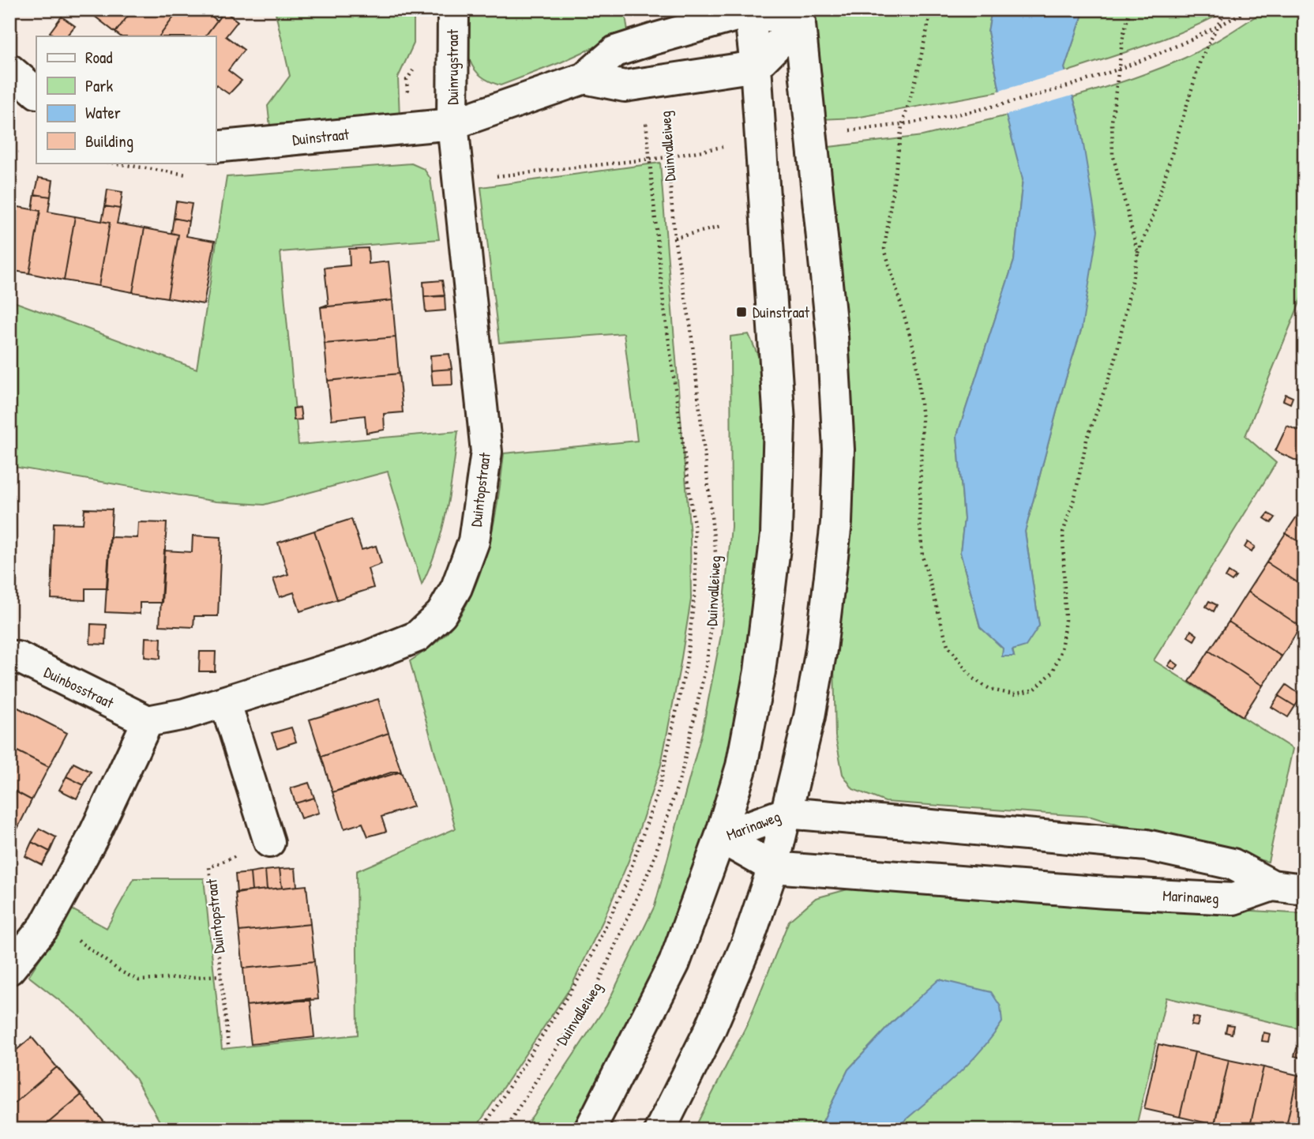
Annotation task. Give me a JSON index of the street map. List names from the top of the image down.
{
  "streets": {
    "street": [
      "Duinrugstraat",
      "Duinstraat",
      "Duintopstraat",
      "Duinbosstraat",
      "Marinaweg"
    ],
    "path": ["Duinvalleiweg"]
  },
  "crossings": [
    ["Duinrugstraat", "Duinstraat"],
    ["Duinrugstraat", "Duintopstraat"],
    ["Duinstraat", "Duintopstraat"],
    ["Duintopstraat", "Duinbosstraat"]
  ],
  "places": {
    "transit": ["Duinstraat"]
  },
  "legend": [
    "Road",
    "Park",
    "Water",
    "Building"
  ]
}
